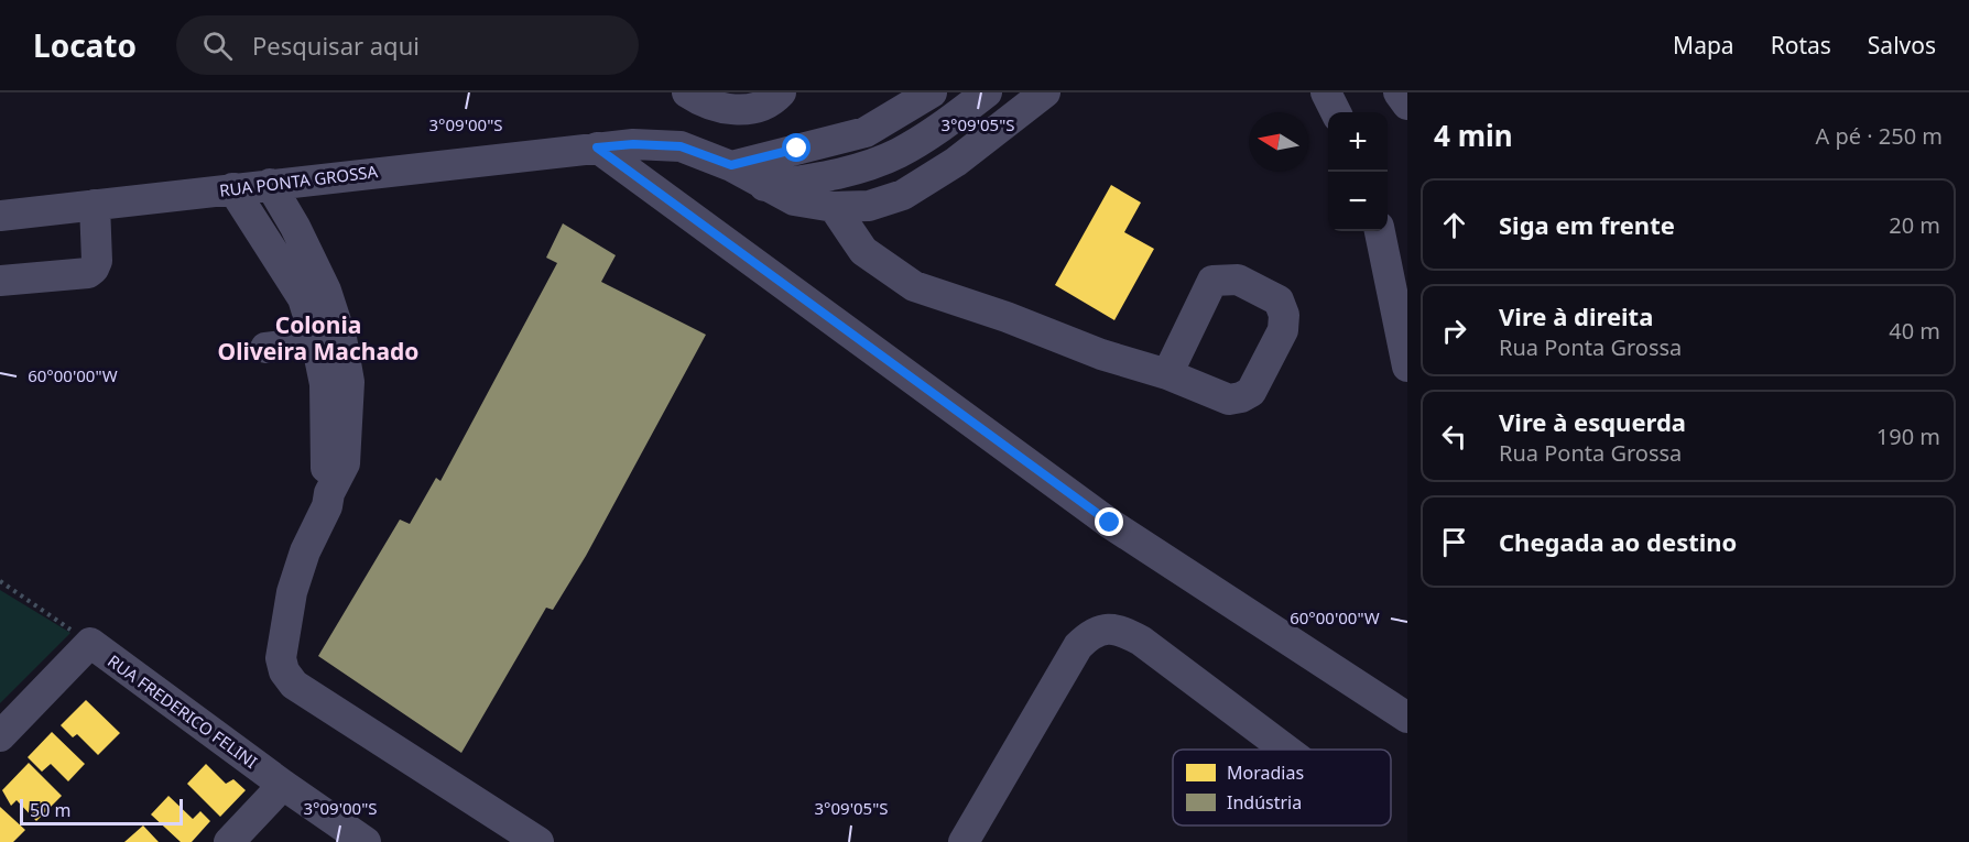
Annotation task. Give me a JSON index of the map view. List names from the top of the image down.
{
  "streets": {
    "street": ["RUA PONTA GROSSA", "RUA FREDERICO FELINI"]
  },
  "districts": ["Colonia Oliveira Machado"],
  "legend": ["Moradias", "Indústria"],
  "scale_bar": "50 m",
  "north": "left",
  "page": {
    "header": "Locato",
    "search": "Pesquisar aqui",
    "nav": ["Mapa", "Rotas", "Salvos"],
    "heading": ["4 min", "A pé · 250 m"],
    "map_buttons": ["+", "−"],
    "list": [
      ["Siga em frente", "20 m"],
      ["Vire à direita", "Rua Ponta Grossa", "40 m"],
      ["Vire à esquerda", "Rua Ponta Grossa", "190 m"],
      "Chegada ao destino"
    ],
    "scale": "50 m"
  },
  "coordinates": ["3°09'00\"S", "3°09'05\"S", "60°00'00\"W"]
}
